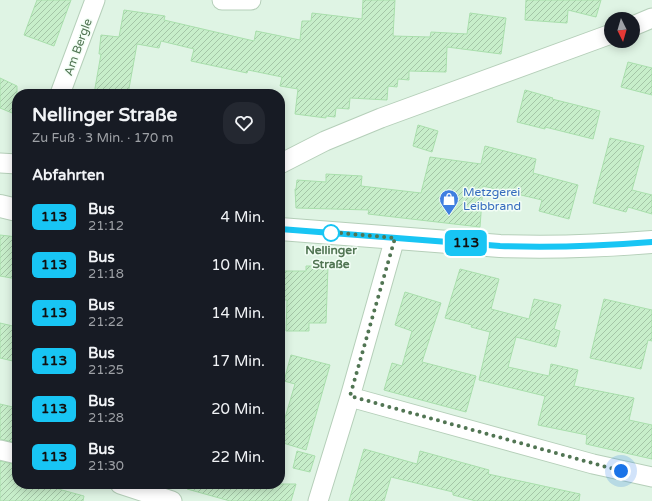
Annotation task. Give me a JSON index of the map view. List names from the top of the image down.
{
  "streets": {
    "street": ["Am Bergle"]
  },
  "places": {
    "shop": ["Metzgerei Leibbrand"],
    "other": ["Nellinger Straße"]
  },
  "lines": ["bus line 113"],
  "north": "bottom",
  "page": {
    "on_map": "113",
    "heading": [
      ["Nellinger Straße", "Zu Fuß · 3 Min. · 170 m"],
      "Abfahrten"
    ],
    "list": [
      {
        "mark": "113",
        "name": "Bus",
        "note": "21:12",
        "value": "4 Min."
      },
      {
        "mark": "113",
        "name": "Bus",
        "note": "21:18",
        "value": "10 Min."
      },
      {
        "mark": "113",
        "name": "Bus",
        "note": "21:22",
        "value": "14 Min."
      },
      {
        "mark": "113",
        "name": "Bus",
        "note": "21:25",
        "value": "17 Min."
      },
      {
        "mark": "113",
        "name": "Bus",
        "note": "21:28",
        "value": "20 Min."
      },
      {
        "mark": "113",
        "name": "Bus",
        "note": "21:30",
        "value": "22 Min."
      }
    ]
  }
}
